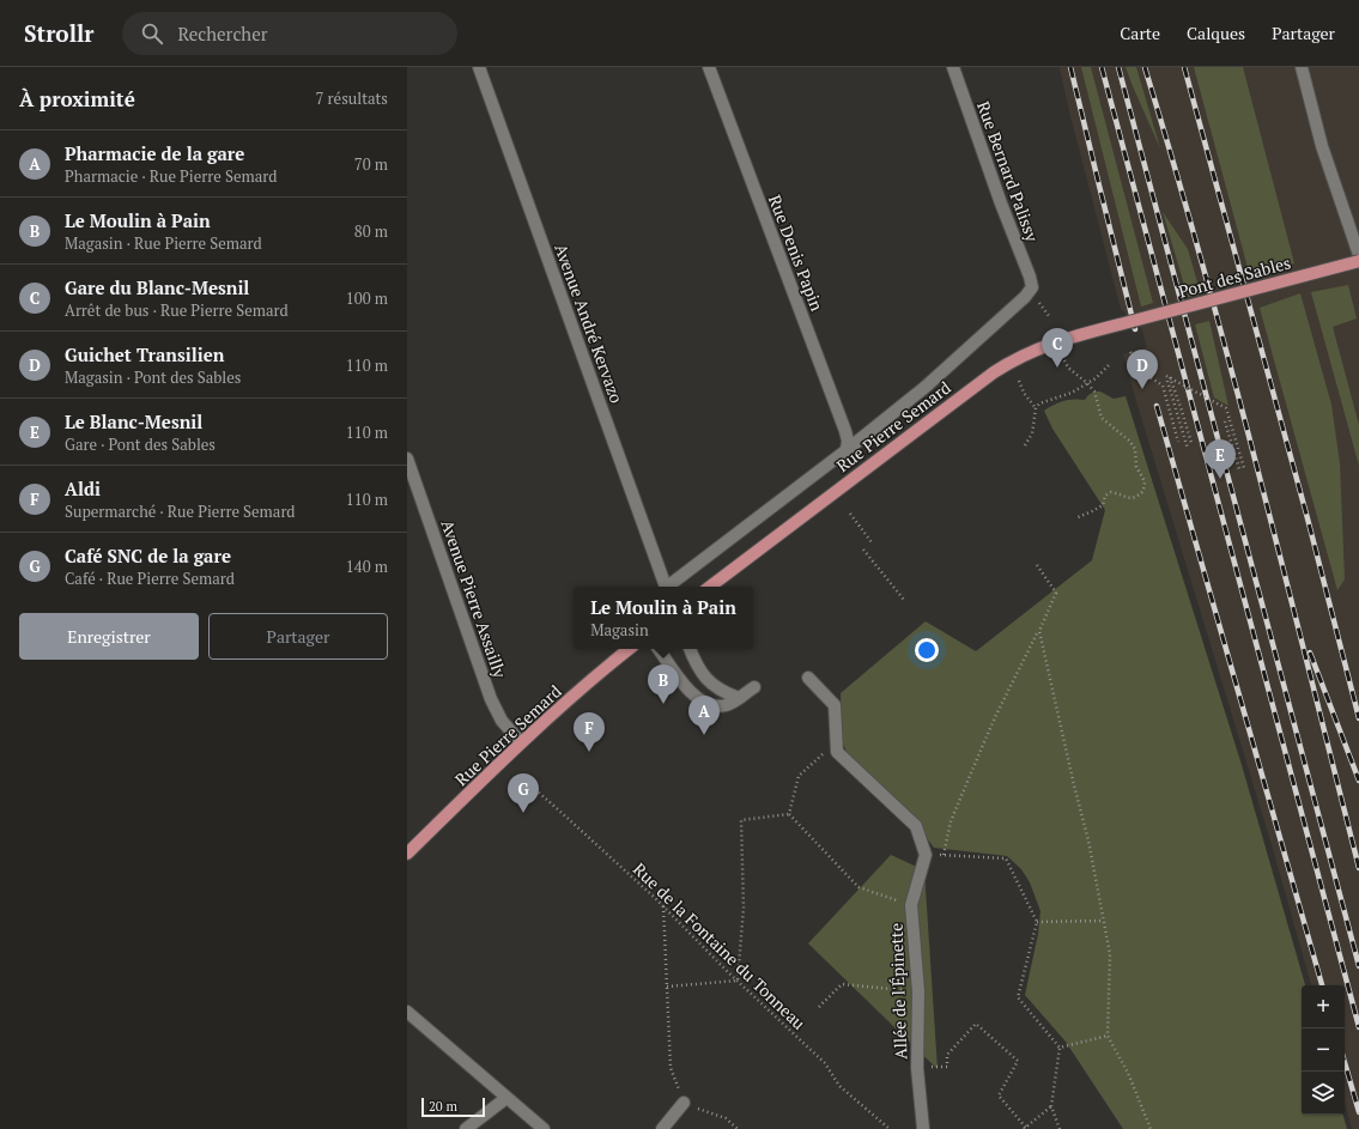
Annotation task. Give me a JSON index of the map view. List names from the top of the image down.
{
  "streets": {
    "main road": ["Pont des Sables", "Rue Pierre Semard"],
    "street": [
      "Rue Bernard Palissy",
      "Rue Denis Papin",
      "Avenue André Kervazo",
      "Avenue Pierre Assailly",
      "Allée de l'Épinette"
    ],
    "path": ["Rue de la Fontaine du Tonneau"]
  },
  "crossings": [
    ["Rue Bernard Palissy", "Rue Pierre Semard"],
    ["Rue Denis Papin", "Rue Pierre Semard"],
    ["Pont des Sables", "Rue Pierre Semard"],
    ["Rue Pierre Semard", "Avenue Pierre Assailly"]
  ],
  "scale_bar": "20 m",
  "page": {
    "header": "Strollr",
    "search": "Rechercher",
    "nav": ["Carte", "Calques", "Partager"],
    "heading": ["À proximité", "7 résultats"],
    "list": [
      {
        "mark": "A",
        "name": "Pharmacie de la gare",
        "note": "Pharmacie · Rue Pierre Semard",
        "value": "70 m"
      },
      {
        "mark": "B",
        "name": "Le Moulin à Pain",
        "note": "Magasin · Rue Pierre Semard",
        "value": "80 m"
      },
      {
        "mark": "C",
        "name": "Gare du Blanc-Mesnil",
        "note": "Arrêt de bus · Rue Pierre Semard",
        "value": "100 m"
      },
      {
        "mark": "D",
        "name": "Guichet Transilien",
        "note": "Magasin · Pont des Sables",
        "value": "110 m"
      },
      {
        "mark": "E",
        "name": "Le Blanc-Mesnil",
        "note": "Gare · Pont des Sables",
        "value": "110 m"
      },
      {
        "mark": "F",
        "name": "Aldi",
        "note": "Supermarché · Rue Pierre Semard",
        "value": "110 m"
      },
      {
        "mark": "G",
        "name": "Café SNC de la gare",
        "note": "Café · Rue Pierre Semard",
        "value": "140 m"
      }
    ],
    "pins": [
      "C",
      "D",
      "E",
      "B",
      "A",
      "F",
      "G"
    ],
    "popup": ["Le Moulin à Pain", "Magasin"],
    "buttons": ["Enregistrer", "Partager"],
    "map_buttons": ["+", "−"],
    "scale": "20 m"
  }
}
